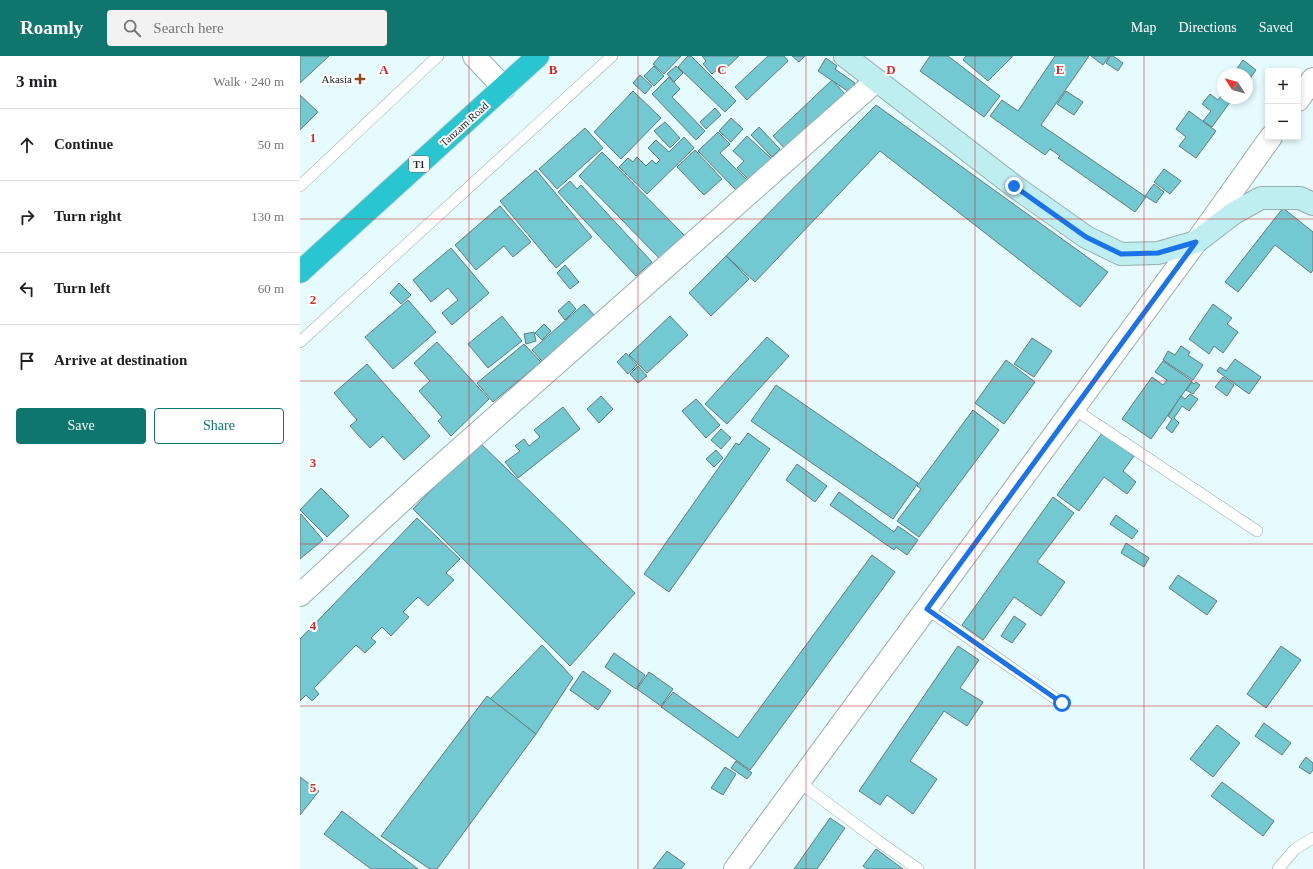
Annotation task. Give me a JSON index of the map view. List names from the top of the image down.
{
  "streets": {
    "highway": ["Tanzam Road", "T1"]
  },
  "places": {
    "health": ["Akasia"]
  },
  "north": "top left",
  "page": {
    "header": "Roamly",
    "search": "Search here",
    "nav": ["Map", "Directions", "Saved"],
    "heading": ["3 min", "Walk · 240 m"],
    "map_buttons": ["+", "−"],
    "list": [
      ["Continue", "50 m"],
      ["Turn right", "130 m"],
      ["Turn left", "60 m"],
      "Arrive at destination"
    ],
    "buttons": ["Save", "Share"]
  },
  "grid": {
    "columns": [
      "A",
      "B",
      "C",
      "D",
      "E"
    ],
    "rows": [
      "1",
      "2",
      "3",
      "4",
      "5"
    ]
  }
}
